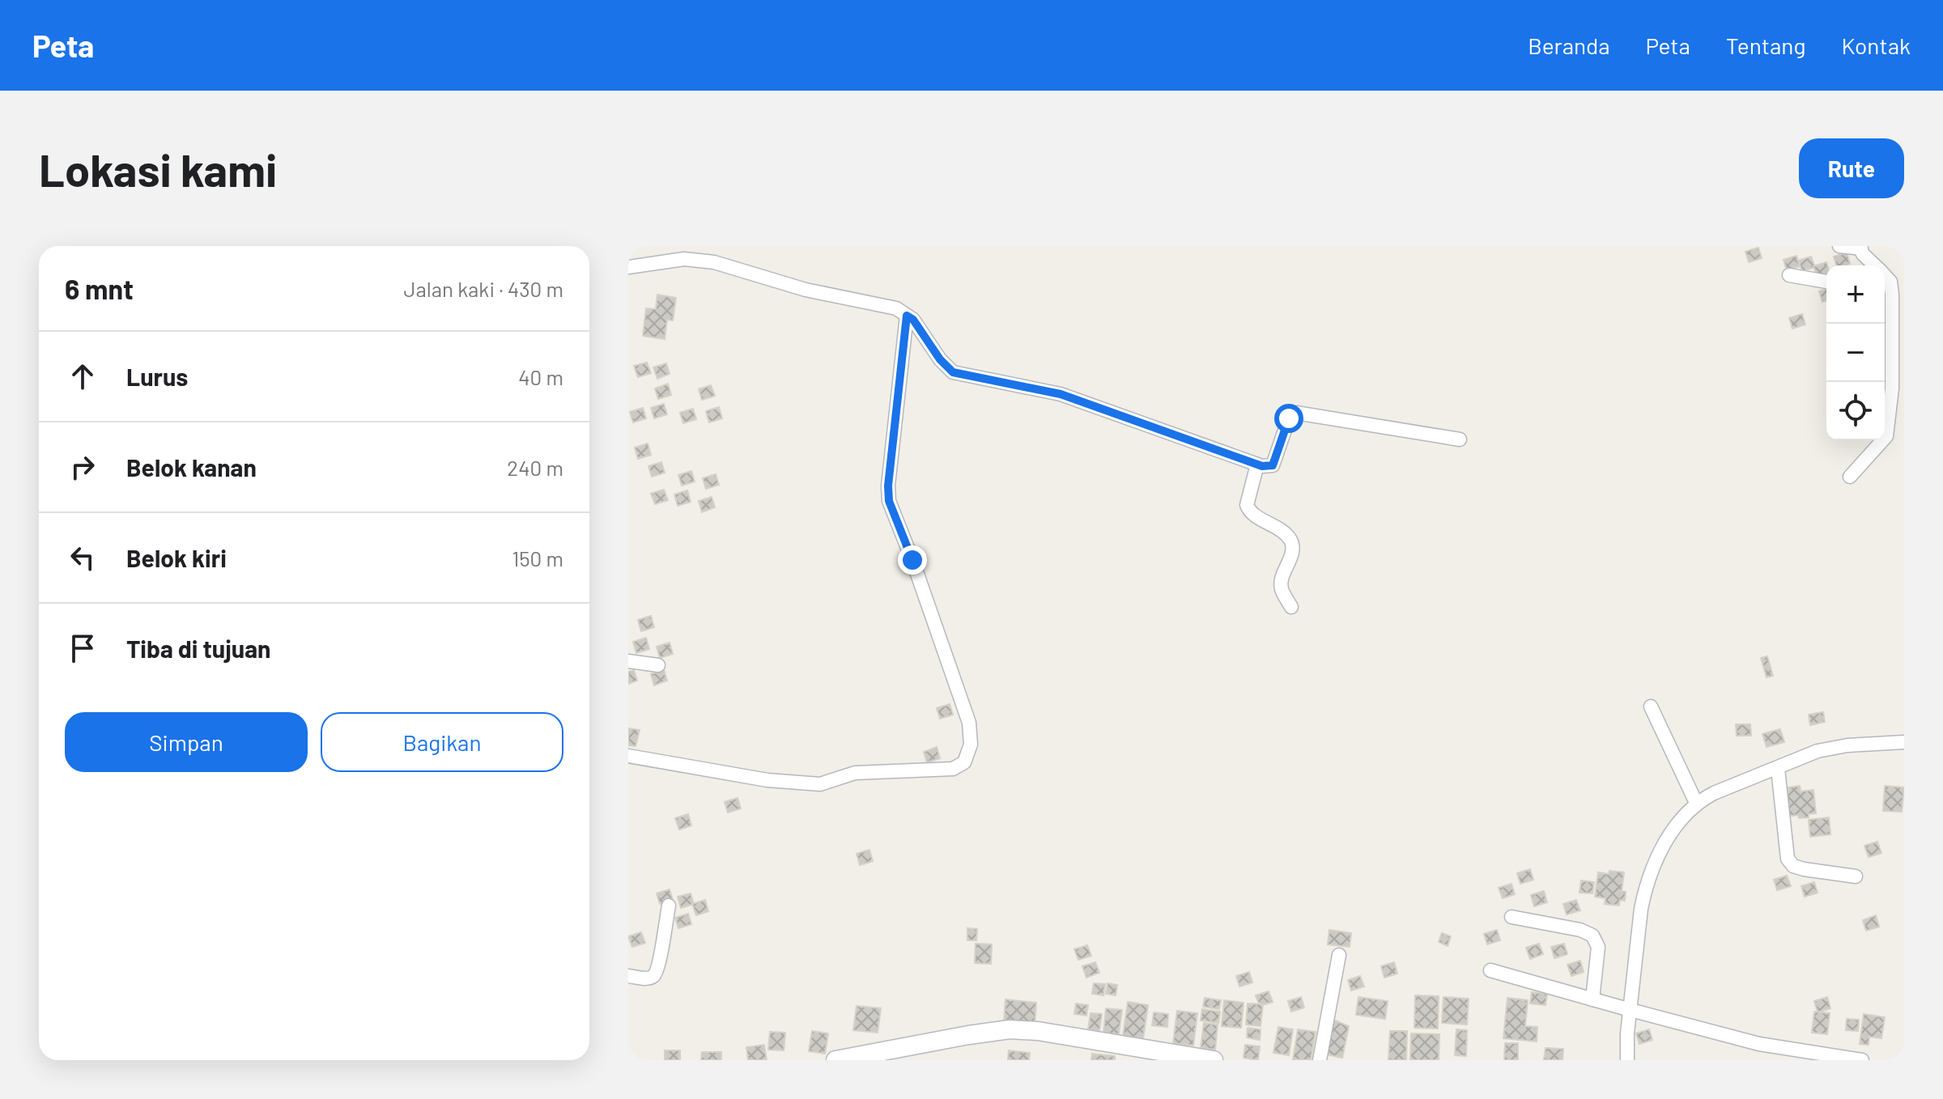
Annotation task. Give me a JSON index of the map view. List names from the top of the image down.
{
  "page": {
    "header": "Peta",
    "nav": [
      "Beranda",
      "Peta",
      "Tentang",
      "Kontak"
    ],
    "buttons": [
      "Rute",
      ["Simpan", "Bagikan"]
    ],
    "title": "Lokasi kami",
    "heading": ["6 mnt", "Jalan kaki · 430 m"],
    "map_buttons": ["+", "−"],
    "list": [
      ["Lurus", "40 m"],
      ["Belok kanan", "240 m"],
      ["Belok kiri", "150 m"],
      "Tiba di tujuan"
    ]
  }
}
